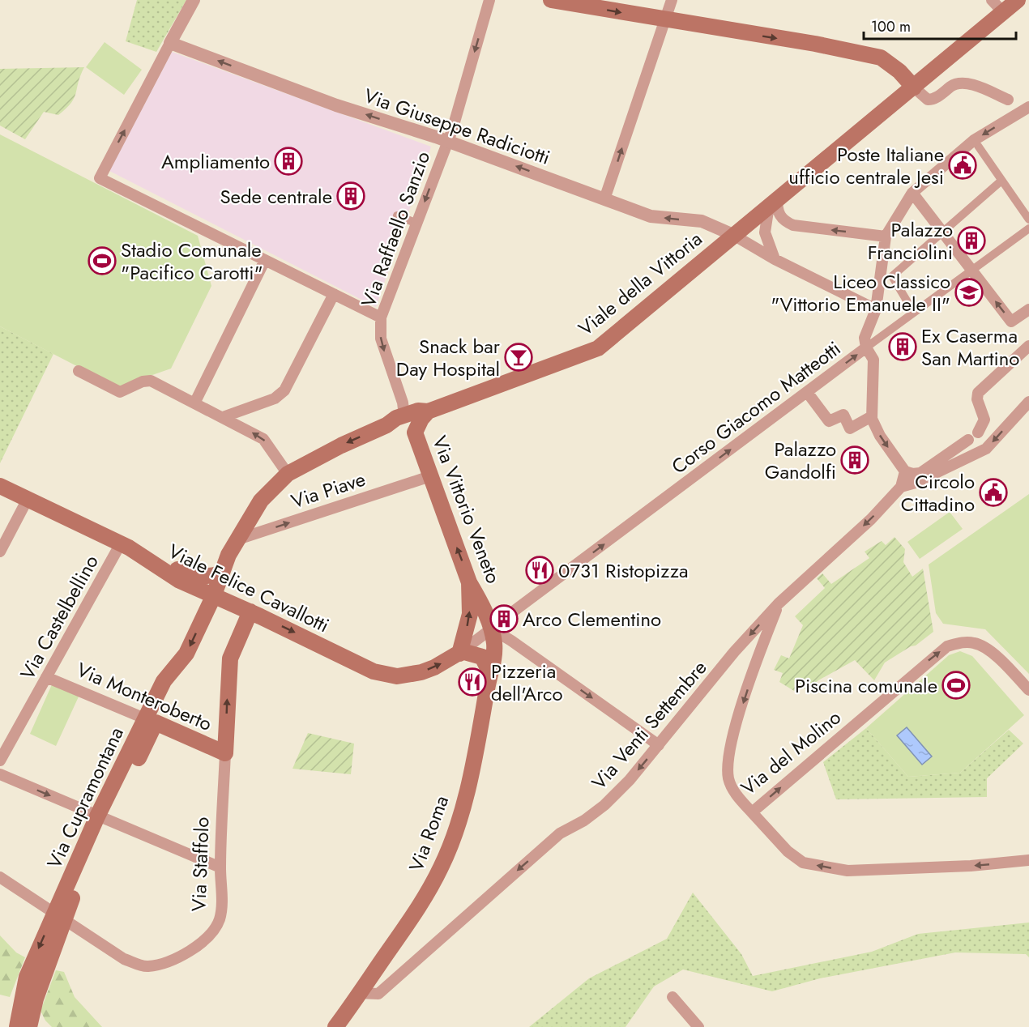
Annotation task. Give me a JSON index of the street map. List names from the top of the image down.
{
  "streets": {
    "main road": [
      "Viale della Vittoria",
      "Via Vittorio Veneto",
      "Viale Felice Cavallotti",
      "Via Monteroberto",
      "Via Cupramontana",
      "Via Roma",
      "Via Staffolo"
    ],
    "street": [
      "Via Giuseppe Radiciotti",
      "Via Raffaello Sanzio",
      "Corso Giacomo Matteotti",
      "Via Piave",
      "Via Castelbellino",
      "Via Venti Settembre",
      "Via del Molino"
    ]
  },
  "crossings": [
    ["Via Giuseppe Radiciotti", "Via Raffaello Sanzio"],
    ["Via Giuseppe Radiciotti", "Viale della Vittoria"],
    ["Via Raffaello Sanzio", "Viale della Vittoria"],
    ["Viale della Vittoria", "Via Piave"],
    ["Viale della Vittoria", "Via Vittorio Veneto"],
    ["Viale della Vittoria", "Viale Felice Cavallotti"],
    ["Viale della Vittoria", "Via Cupramontana"],
    ["Corso Giacomo Matteotti", "Via Vittorio Veneto"],
    ["Corso Giacomo Matteotti", "Viale Felice Cavallotti"],
    ["Corso Giacomo Matteotti", "Via Roma"],
    ["Via Piave", "Via Vittorio Veneto"],
    ["Via Vittorio Veneto", "Viale Felice Cavallotti"],
    ["Via Vittorio Veneto", "Via Roma"],
    ["Viale Felice Cavallotti", "Via Castelbellino"],
    ["Viale Felice Cavallotti", "Via Cupramontana"],
    ["Viale Felice Cavallotti", "Via Roma"],
    ["Viale Felice Cavallotti", "Via Staffolo"],
    ["Via Castelbellino", "Via Monteroberto"],
    ["Via Monteroberto", "Via Cupramontana"],
    ["Via Monteroberto", "Via Staffolo"],
    ["Via Venti Settembre", "Via del Molino"],
    ["Via Venti Settembre", "Via Roma"]
  ],
  "one_way": [
    "Via Giuseppe Radiciotti",
    "Via Raffaello Sanzio",
    "Corso Giacomo Matteotti",
    "Via Piave",
    "Via Vittorio Veneto",
    "Viale Felice Cavallotti",
    "Via Venti Settembre"
  ],
  "places": {
    "building": [
      "Ampliamento",
      "Sede centrale",
      "Palazzo Franciolini",
      "Ex Caserma San Martino",
      "Palazzo Gandolfi",
      "Arco Clementino"
    ],
    "public building": ["Poste Italiane ufficio centrale Jesi", "Circolo Cittadino"],
    "sports": ["Stadio Comunale \"Pacifico Carotti\"", "Piscina comunale"],
    "school or university": ["Liceo Classico \"Vittorio Emanuele II\""],
    "bar": ["Snack bar Day Hospital"],
    "restaurant": ["0731 Ristopizza", "Pizzeria dell'Arco"]
  },
  "scale_bar": "100 m"
}
